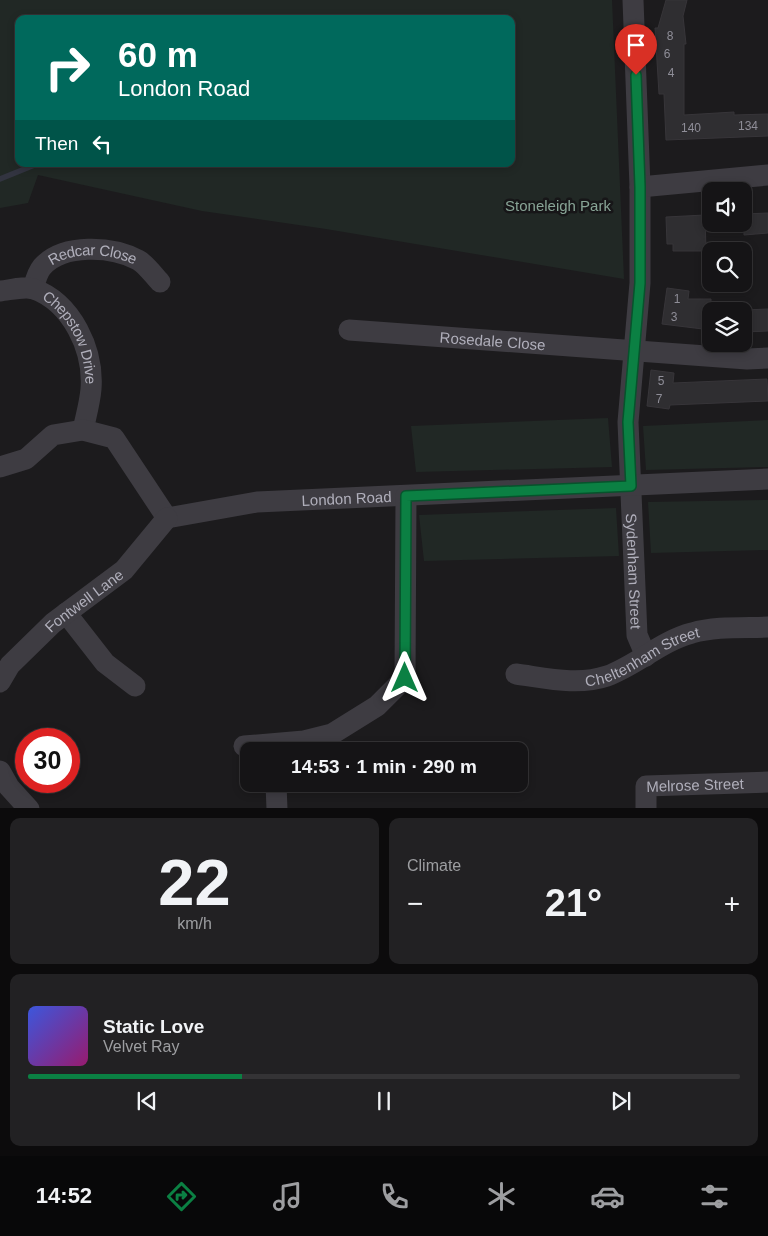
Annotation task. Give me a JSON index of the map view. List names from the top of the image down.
{
  "streets": {
    "street": [
      "Redcar Close",
      "Rosedale Close",
      "Chepstow Drive",
      "London Road",
      "Sydenham Street",
      "Fontwell Lane",
      "Cheltenham Street",
      "Melrose Street"
    ]
  },
  "crossings": [
    ["Redcar Close", "Chepstow Drive"],
    ["Rosedale Close", "Sydenham Street"],
    ["London Road", "Sydenham Street"],
    ["London Road", "Fontwell Lane"],
    ["Sydenham Street", "Cheltenham Street"]
  ],
  "parks": ["Stoneleigh Park"],
  "house_numbers": [
    "8",
    "6",
    "4",
    "134",
    "140",
    "1",
    "3",
    "5",
    "7"
  ],
  "page": {
    "turn": ["60 m", "London Road"],
    "then": "Then",
    "limit": "30",
    "trip": "14:53 · 1 min · 290 m",
    "tile": [
      ["22", "km/h"],
      "Climate"
    ],
    "heat": ["−", "21°", "+"],
    "song": ["Static Love", "Velvet Ray"],
    "tabs": "14:52"
  }
}
